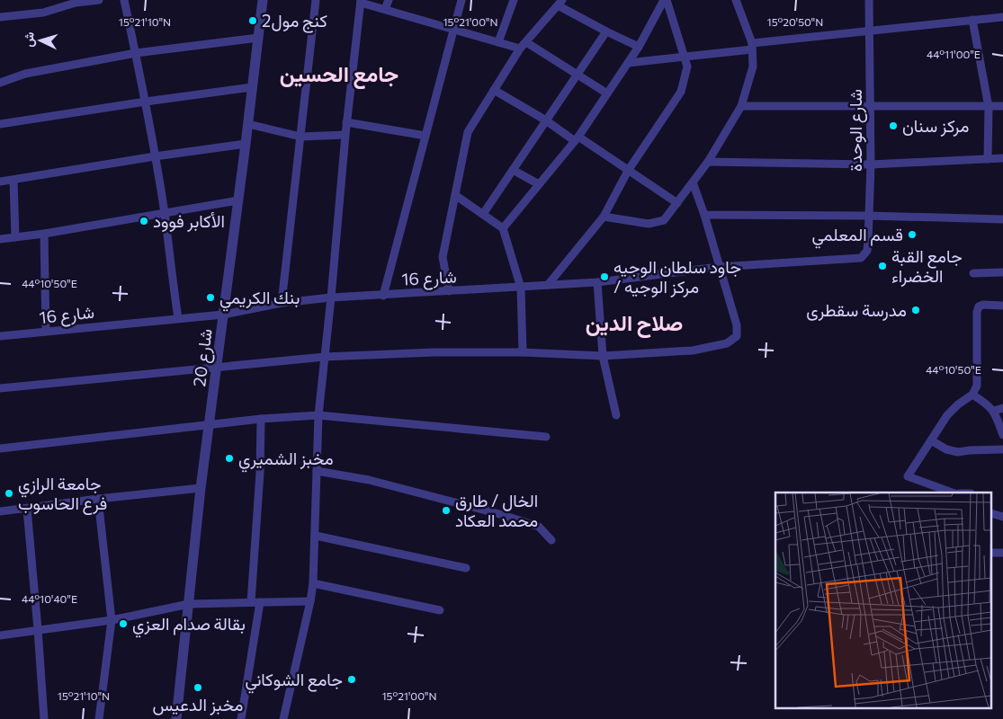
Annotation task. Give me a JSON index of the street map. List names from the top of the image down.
{
  "streets": {
    "street": ["شارع الوحدة", "شارع 16", "شارع 20"]
  },
  "crossings": [
    ["شارع الوحدة", "شارع 16"],
    ["شارع 16", "شارع 20"]
  ],
  "districts": ["جامع الحسين", "صلاح الدين"],
  "places": [
    "كنج مول2",
    "مركز سنان",
    "الأكابر فوود",
    "قسم المعلمي",
    "جامع القبة الخضراء",
    "جاود سلطان الوجيه / مركز الوجيه",
    "بنك الكريمي",
    "مدرسة سقطرى",
    "مخبز الشميري",
    "جامعة الرازي فرع الحاسوب",
    "الخال / طارق محمد العكاد",
    "بقالة صدام العزي",
    "جامع الشوكاني",
    "مخبز الدعيس"
  ],
  "north": "left",
  "coordinates": [
    "15°21'10\"N",
    "15°21'00\"N",
    "15°20'50\"N",
    "44°11'00\"E",
    "44°10'50\"E",
    "44°10'40\"E"
  ]
}
